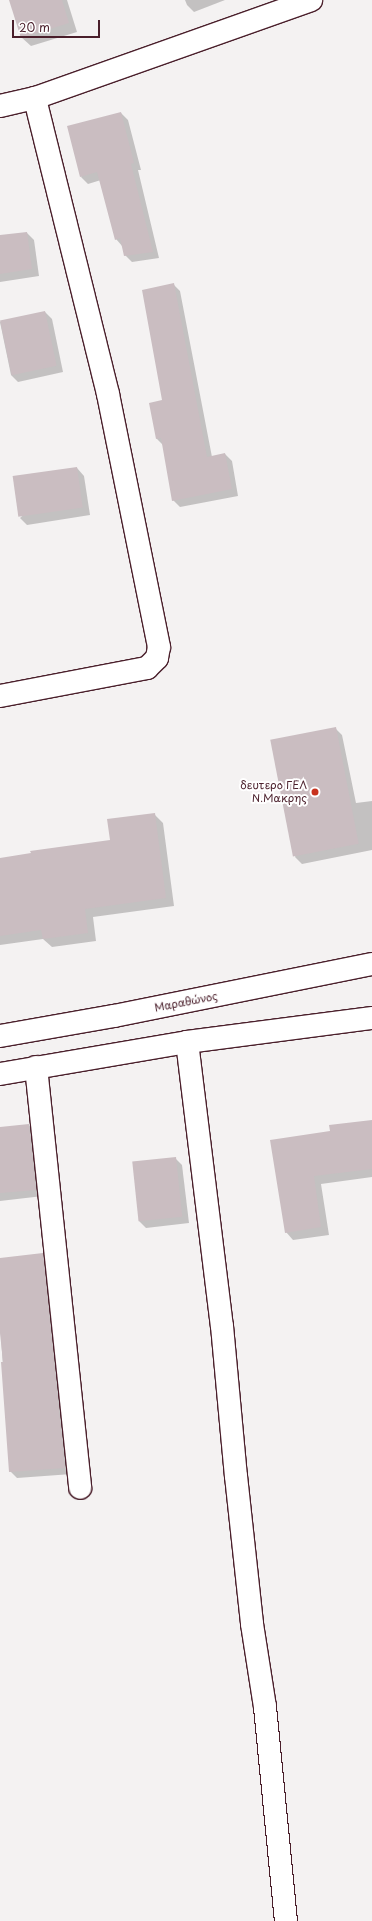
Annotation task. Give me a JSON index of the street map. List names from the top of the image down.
{
  "streets": {
    "street": ["Μαραθώνος"]
  },
  "places": ["δευτερο ΓΕΛ Ν.Μακρης"],
  "scale_bar": "20 m"
}
